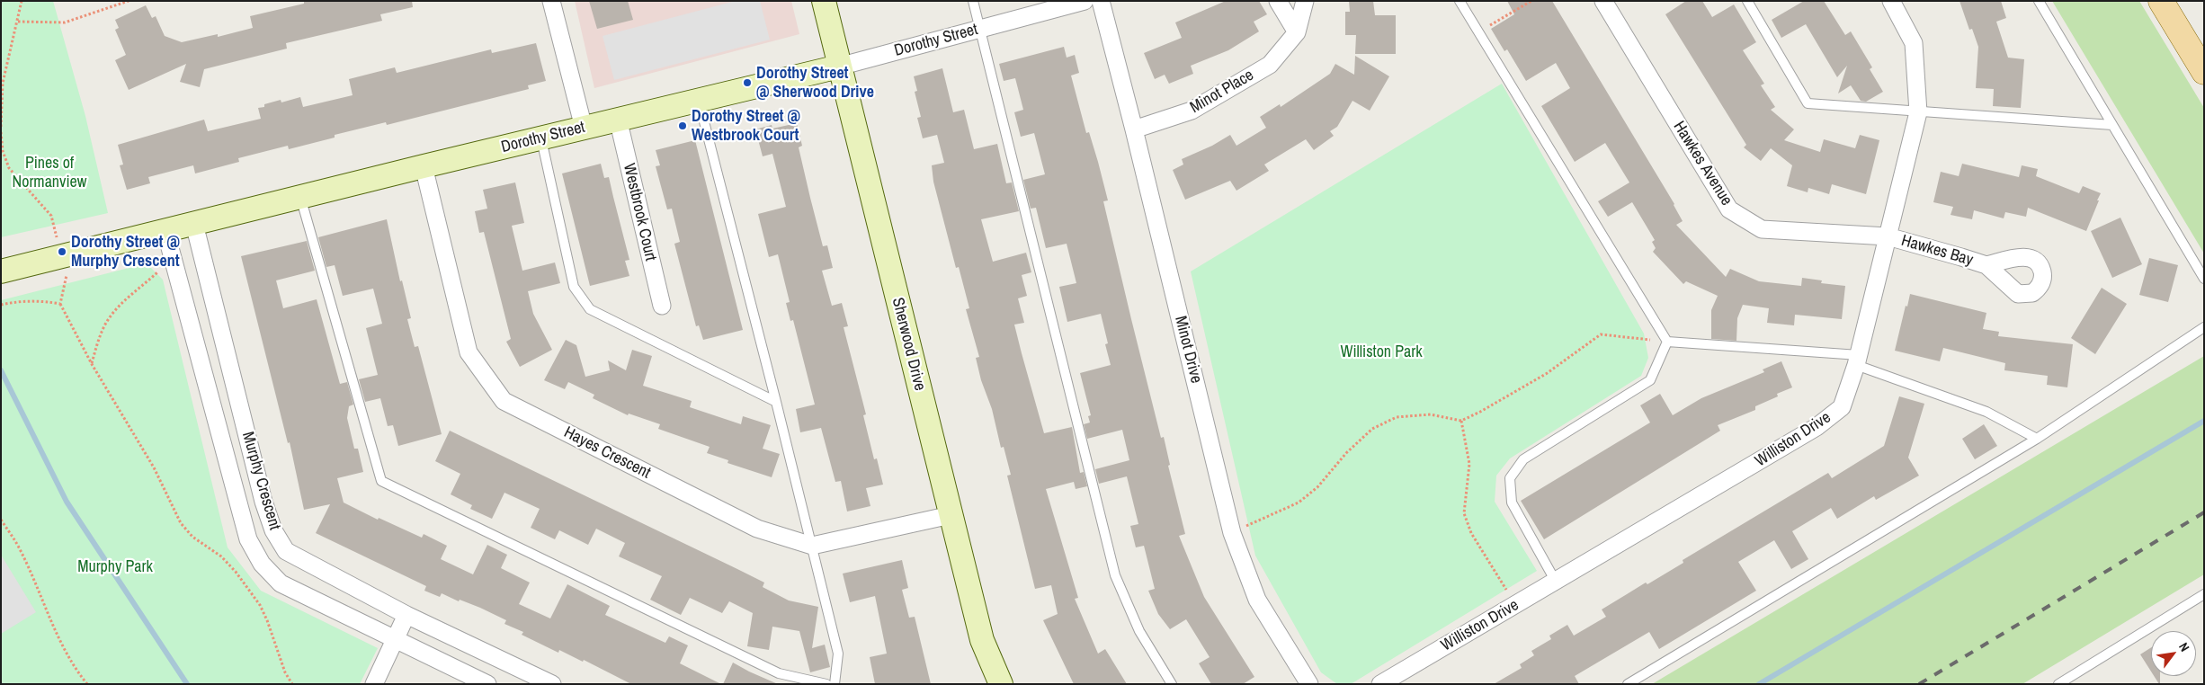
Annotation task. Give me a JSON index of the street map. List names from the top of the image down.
{
  "streets": {
    "street": [
      "Dorothy Street",
      "Minot Place",
      "Hawkes Avenue",
      "Westbrook Court",
      "Hawkes Bay",
      "Sherwood Drive",
      "Minot Drive",
      "Williston Drive",
      "Hayes Crescent",
      "Murphy Crescent"
    ]
  },
  "crossings": [
    ["Dorothy Street", "Westbrook Court"],
    ["Dorothy Street", "Sherwood Drive"],
    ["Dorothy Street", "Hayes Crescent"],
    ["Dorothy Street", "Murphy Crescent"],
    ["Minot Place", "Minot Drive"],
    ["Hawkes Avenue", "Hawkes Bay"],
    ["Hawkes Avenue", "Williston Drive"],
    ["Hawkes Bay", "Williston Drive"],
    ["Sherwood Drive", "Hayes Crescent"]
  ],
  "parks": ["Pines of Normanview", "Williston Park", "Murphy Park"],
  "places": ["Dorothy Street @ Sherwood Drive", "Dorothy Street @ Westbrook Court", "Dorothy Street @ Murphy Crescent"],
  "north": "top right"
}
